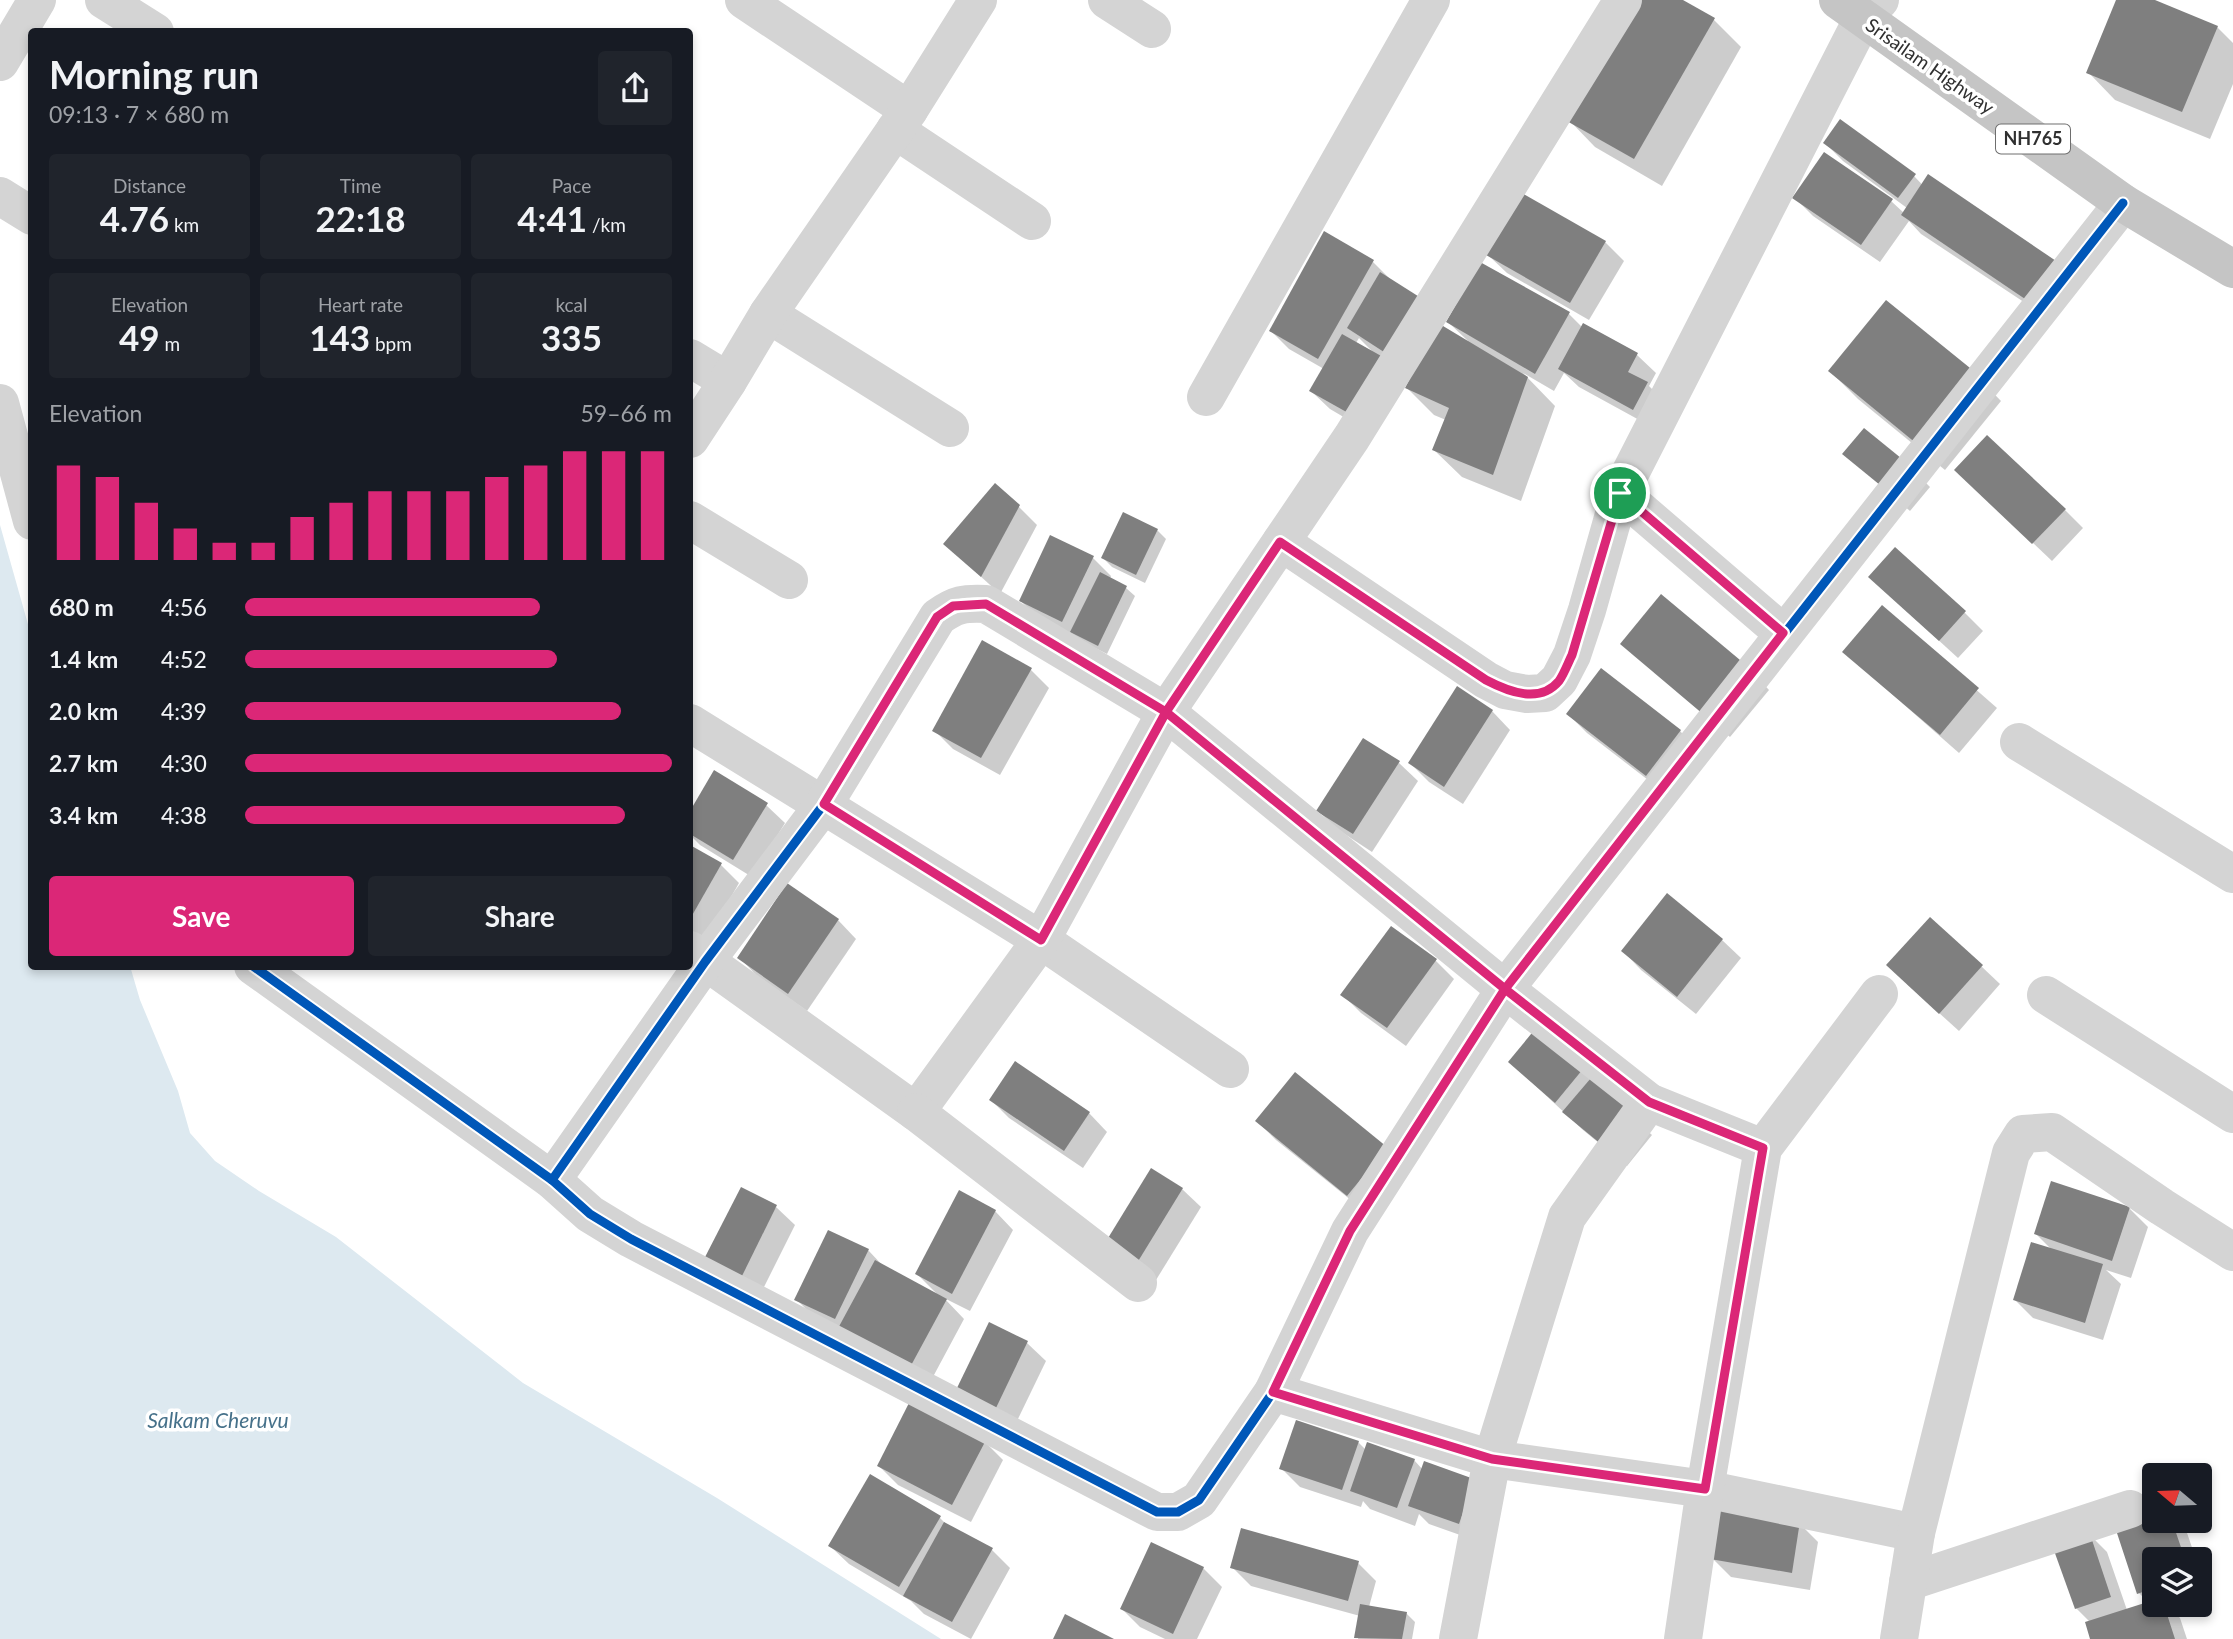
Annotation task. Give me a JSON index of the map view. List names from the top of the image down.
{
  "streets": {
    "highway": ["Srisailam Highway", "NH765"]
  },
  "water": ["Salkam Cheruvu"],
  "north": "left",
  "page": {
    "heading": ["Morning run", "09:13 · 7 × 680 m"],
    "stats": [
      ["Distance", "4.76 km"],
      ["Time", "22:18"],
      ["Pace", "4:41 /km"],
      ["Elevation", "49 m"],
      ["Heart rate", "143 bpm"],
      ["kcal", "335"]
    ],
    "chart": ["Elevation", "59–66 m"],
    "list": [
      {
        "name": "680 m",
        "note": "4:56"
      },
      {
        "name": "1.4 km",
        "note": "4:52"
      },
      {
        "name": "2.0 km",
        "note": "4:39"
      },
      {
        "name": "2.7 km",
        "note": "4:30"
      },
      {
        "name": "3.4 km",
        "note": "4:38"
      }
    ],
    "buttons": ["Save", "Share"]
  }
}
